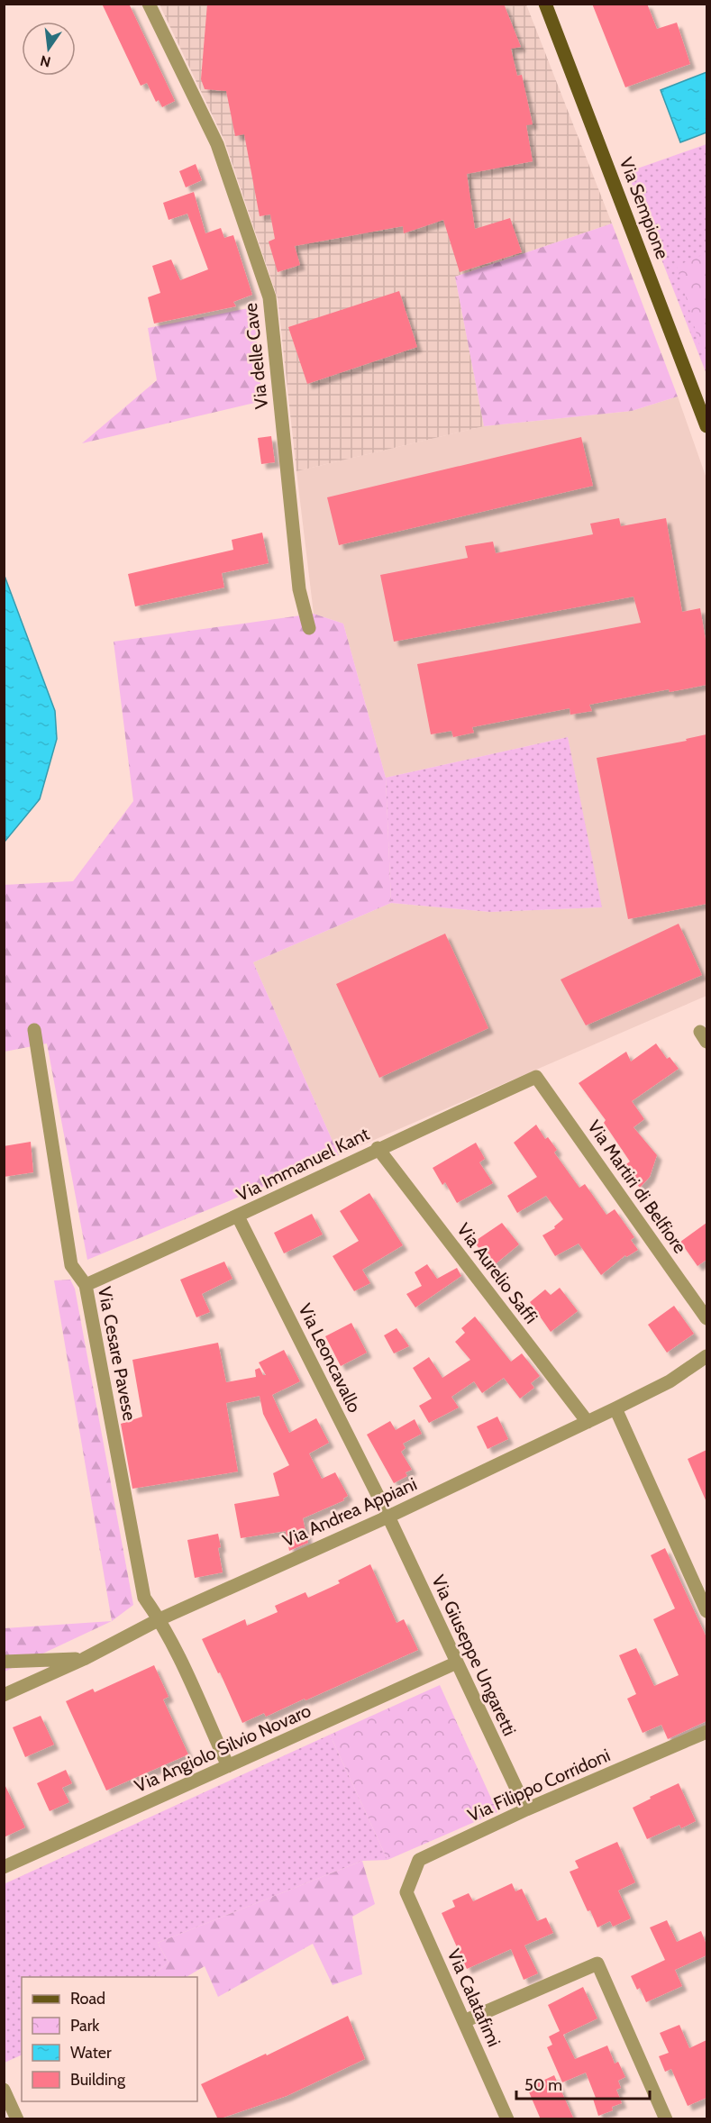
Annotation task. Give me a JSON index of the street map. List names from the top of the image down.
{
  "streets": {
    "main road": ["Via Sempione"],
    "street": [
      "Via delle Cave",
      "Via Immanuel Kant",
      "Via Martiri di Belfiore",
      "Via Aurelio Saffi",
      "Via Cesare Pavese",
      "Via Leoncavallo",
      "Via Andrea Appiani",
      "Via Giuseppe Ungaretti",
      "Via Angiolo Silvio Novaro",
      "Via Filippo Corridoni",
      "Via Calatafimi"
    ]
  },
  "crossings": [
    ["Via Immanuel Kant", "Via Martiri di Belfiore"],
    ["Via Immanuel Kant", "Via Aurelio Saffi"],
    ["Via Immanuel Kant", "Via Cesare Pavese"],
    ["Via Immanuel Kant", "Via Leoncavallo"],
    ["Via Aurelio Saffi", "Via Andrea Appiani"],
    ["Via Cesare Pavese", "Via Andrea Appiani"],
    ["Via Cesare Pavese", "Via Angiolo Silvio Novaro"],
    ["Via Leoncavallo", "Via Andrea Appiani"],
    ["Via Leoncavallo", "Via Giuseppe Ungaretti"],
    ["Via Andrea Appiani", "Via Giuseppe Ungaretti"],
    ["Via Giuseppe Ungaretti", "Via Angiolo Silvio Novaro"],
    ["Via Giuseppe Ungaretti", "Via Filippo Corridoni"],
    ["Via Filippo Corridoni", "Via Calatafimi"]
  ],
  "legend": [
    "Road",
    "Park",
    "Water",
    "Building"
  ],
  "scale_bar": "50 m",
  "north": "bottom"
}
